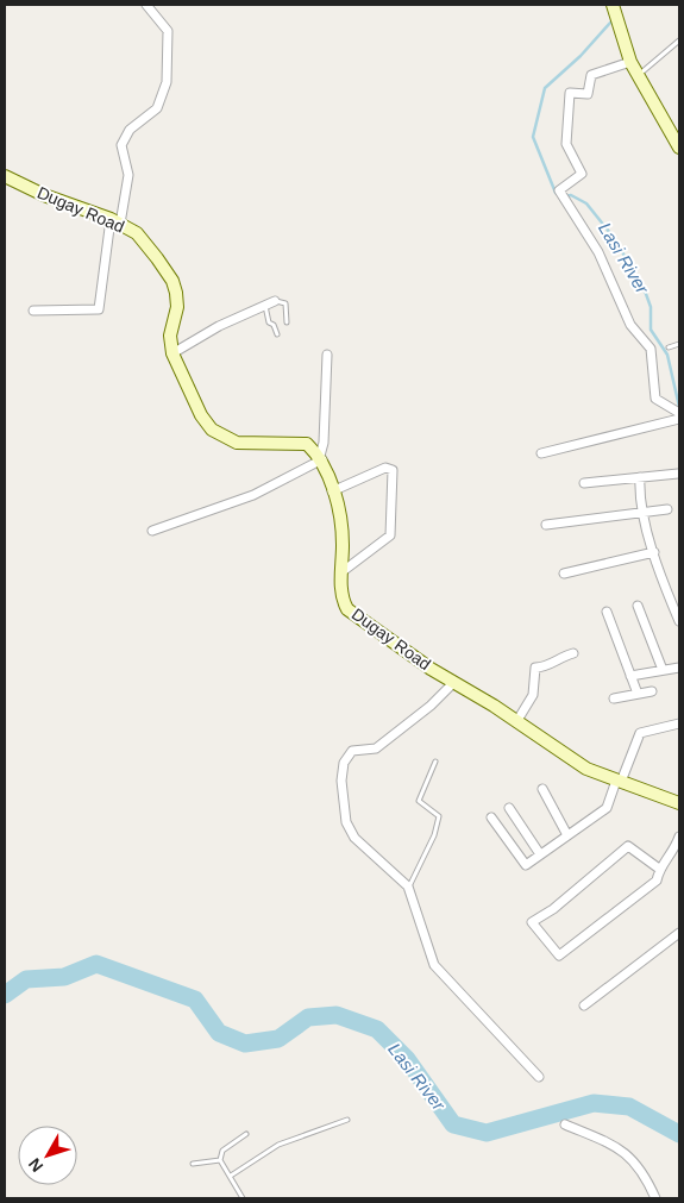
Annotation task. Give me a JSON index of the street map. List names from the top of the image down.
{
  "streets": {
    "street": ["Dugay Road"]
  },
  "water": ["Lasi River"],
  "north": "bottom left"
}
